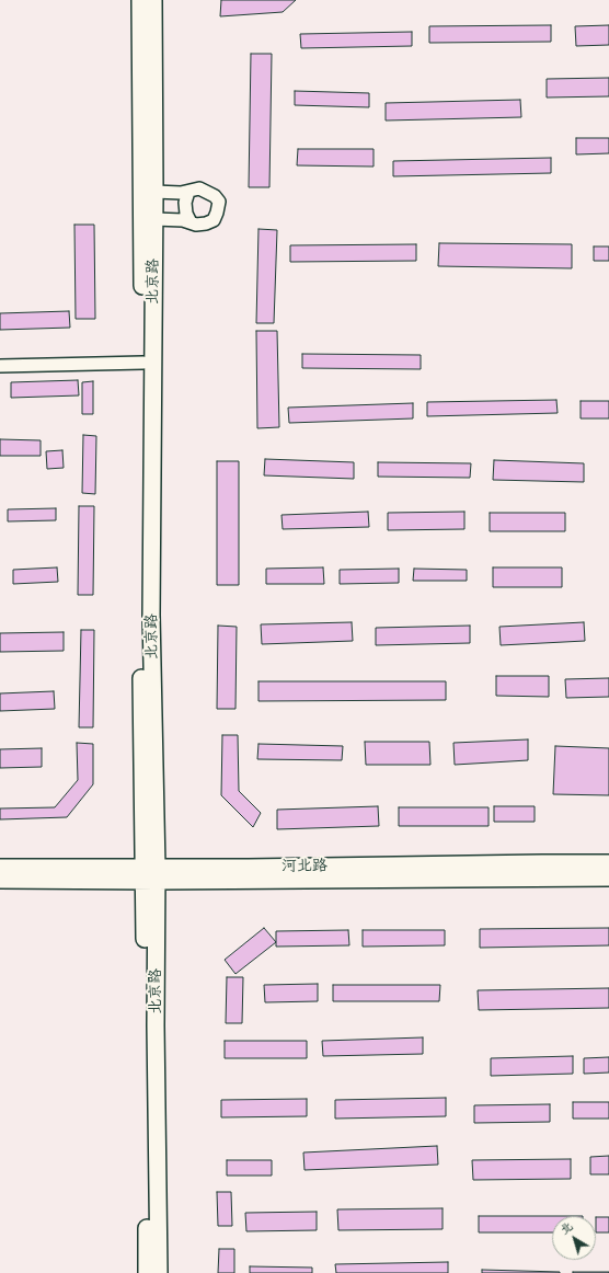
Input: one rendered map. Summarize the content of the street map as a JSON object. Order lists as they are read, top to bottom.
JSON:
{
  "streets": {
    "street": ["北京路", "河北路"]
  },
  "crossings": [
    ["北京路", "河北路"]
  ],
  "north": "top left"
}
